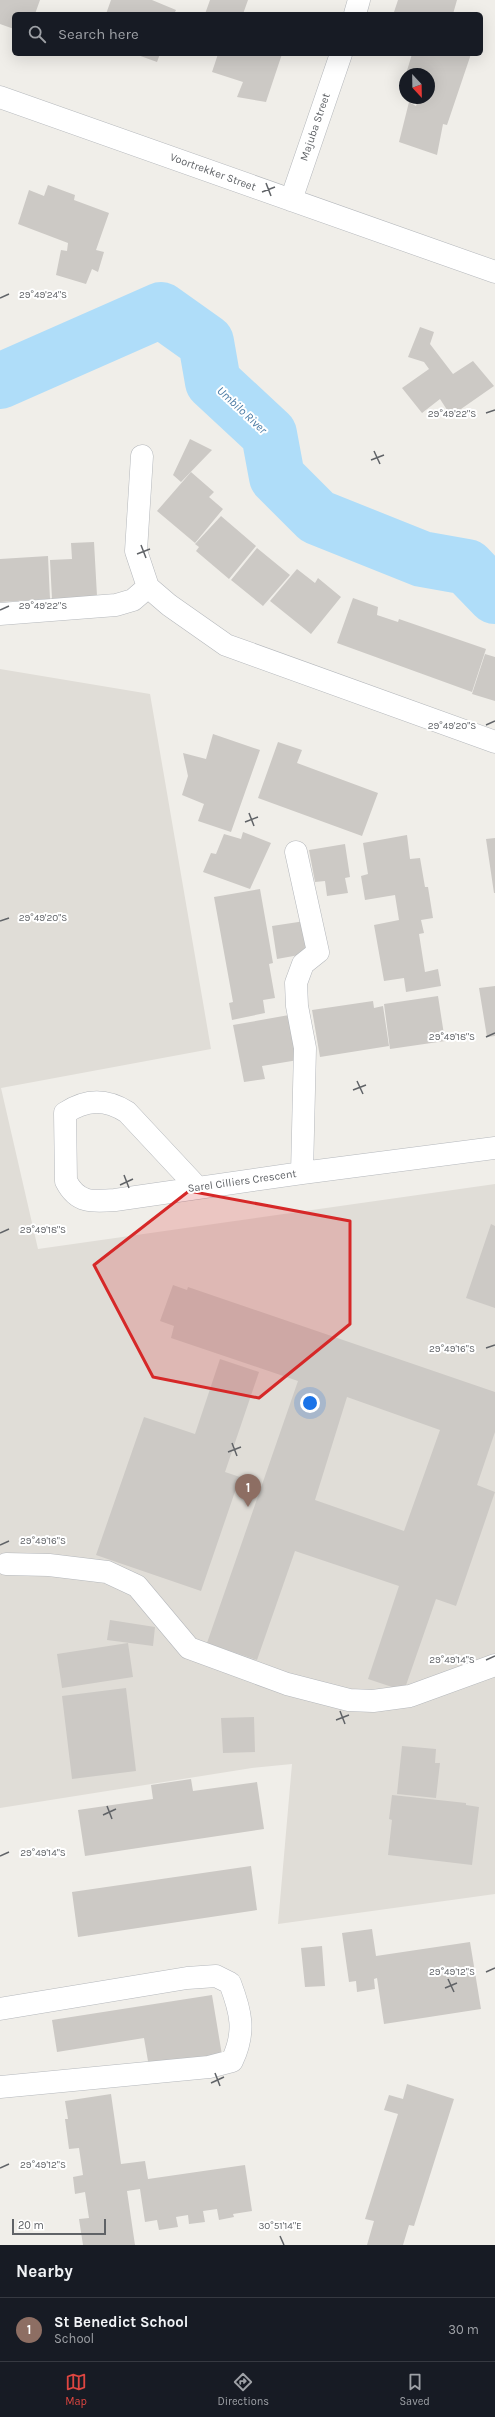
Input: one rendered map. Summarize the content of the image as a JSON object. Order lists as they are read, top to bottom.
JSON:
{
  "streets": {
    "street": ["Majuba Street", "Voortrekker Street", "Sarel Cilliers Crescent"]
  },
  "crossings": [
    ["Majuba Street", "Voortrekker Street"]
  ],
  "water": ["Umbilo River"],
  "scale_bar": "20 m",
  "north": "bottom",
  "page": {
    "search": "Search here",
    "pins": "1",
    "scale": "20 m",
    "heading": "Nearby",
    "list": [
      {
        "mark": "1",
        "name": "St Benedict School",
        "note": "School",
        "value": "30 m"
      }
    ],
    "nav": ["Map", "Directions", "Saved"]
  },
  "coordinates": [
    "29°49'24\"S",
    "29°49'22\"S",
    "29°49'20\"S",
    "29°49'18\"S",
    "29°49'16\"S",
    "29°49'14\"S",
    "29°49'12\"S",
    "30°51'14\"E"
  ]
}
